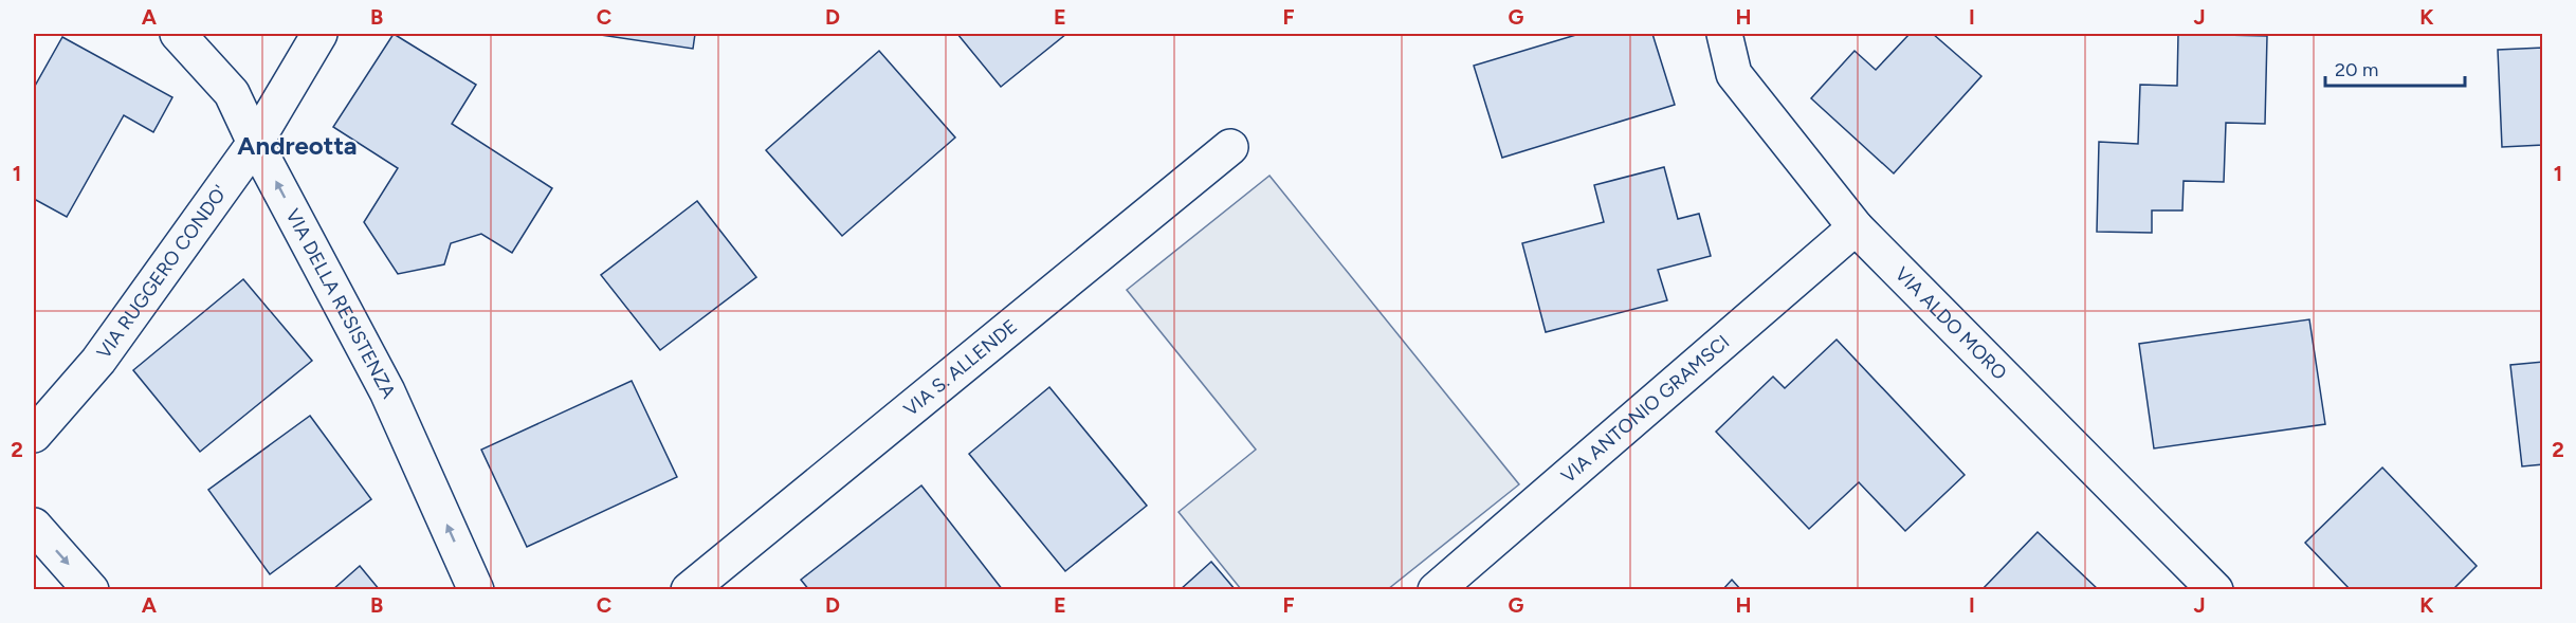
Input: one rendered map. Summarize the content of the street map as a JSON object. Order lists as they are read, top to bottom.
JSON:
{
  "streets": {
    "street": [
      "VIA RUGGERO CONDO'",
      "VIA DELLA RESISTENZA",
      "VIA ALDO MORO",
      "VIA S. ALLENDE",
      "VIA ANTONIO GRAMSCI"
    ]
  },
  "crossings": [
    ["VIA RUGGERO CONDO'", "VIA DELLA RESISTENZA"],
    ["VIA ALDO MORO", "VIA ANTONIO GRAMSCI"]
  ],
  "one_way": ["VIA DELLA RESISTENZA"],
  "districts": ["Andreotta"],
  "scale_bar": "20 m",
  "grid": {
    "columns": [
      "A",
      "B",
      "C",
      "D",
      "E",
      "F",
      "G",
      "H",
      "I",
      "J",
      "K"
    ],
    "rows": ["1", "2"]
  }
}
